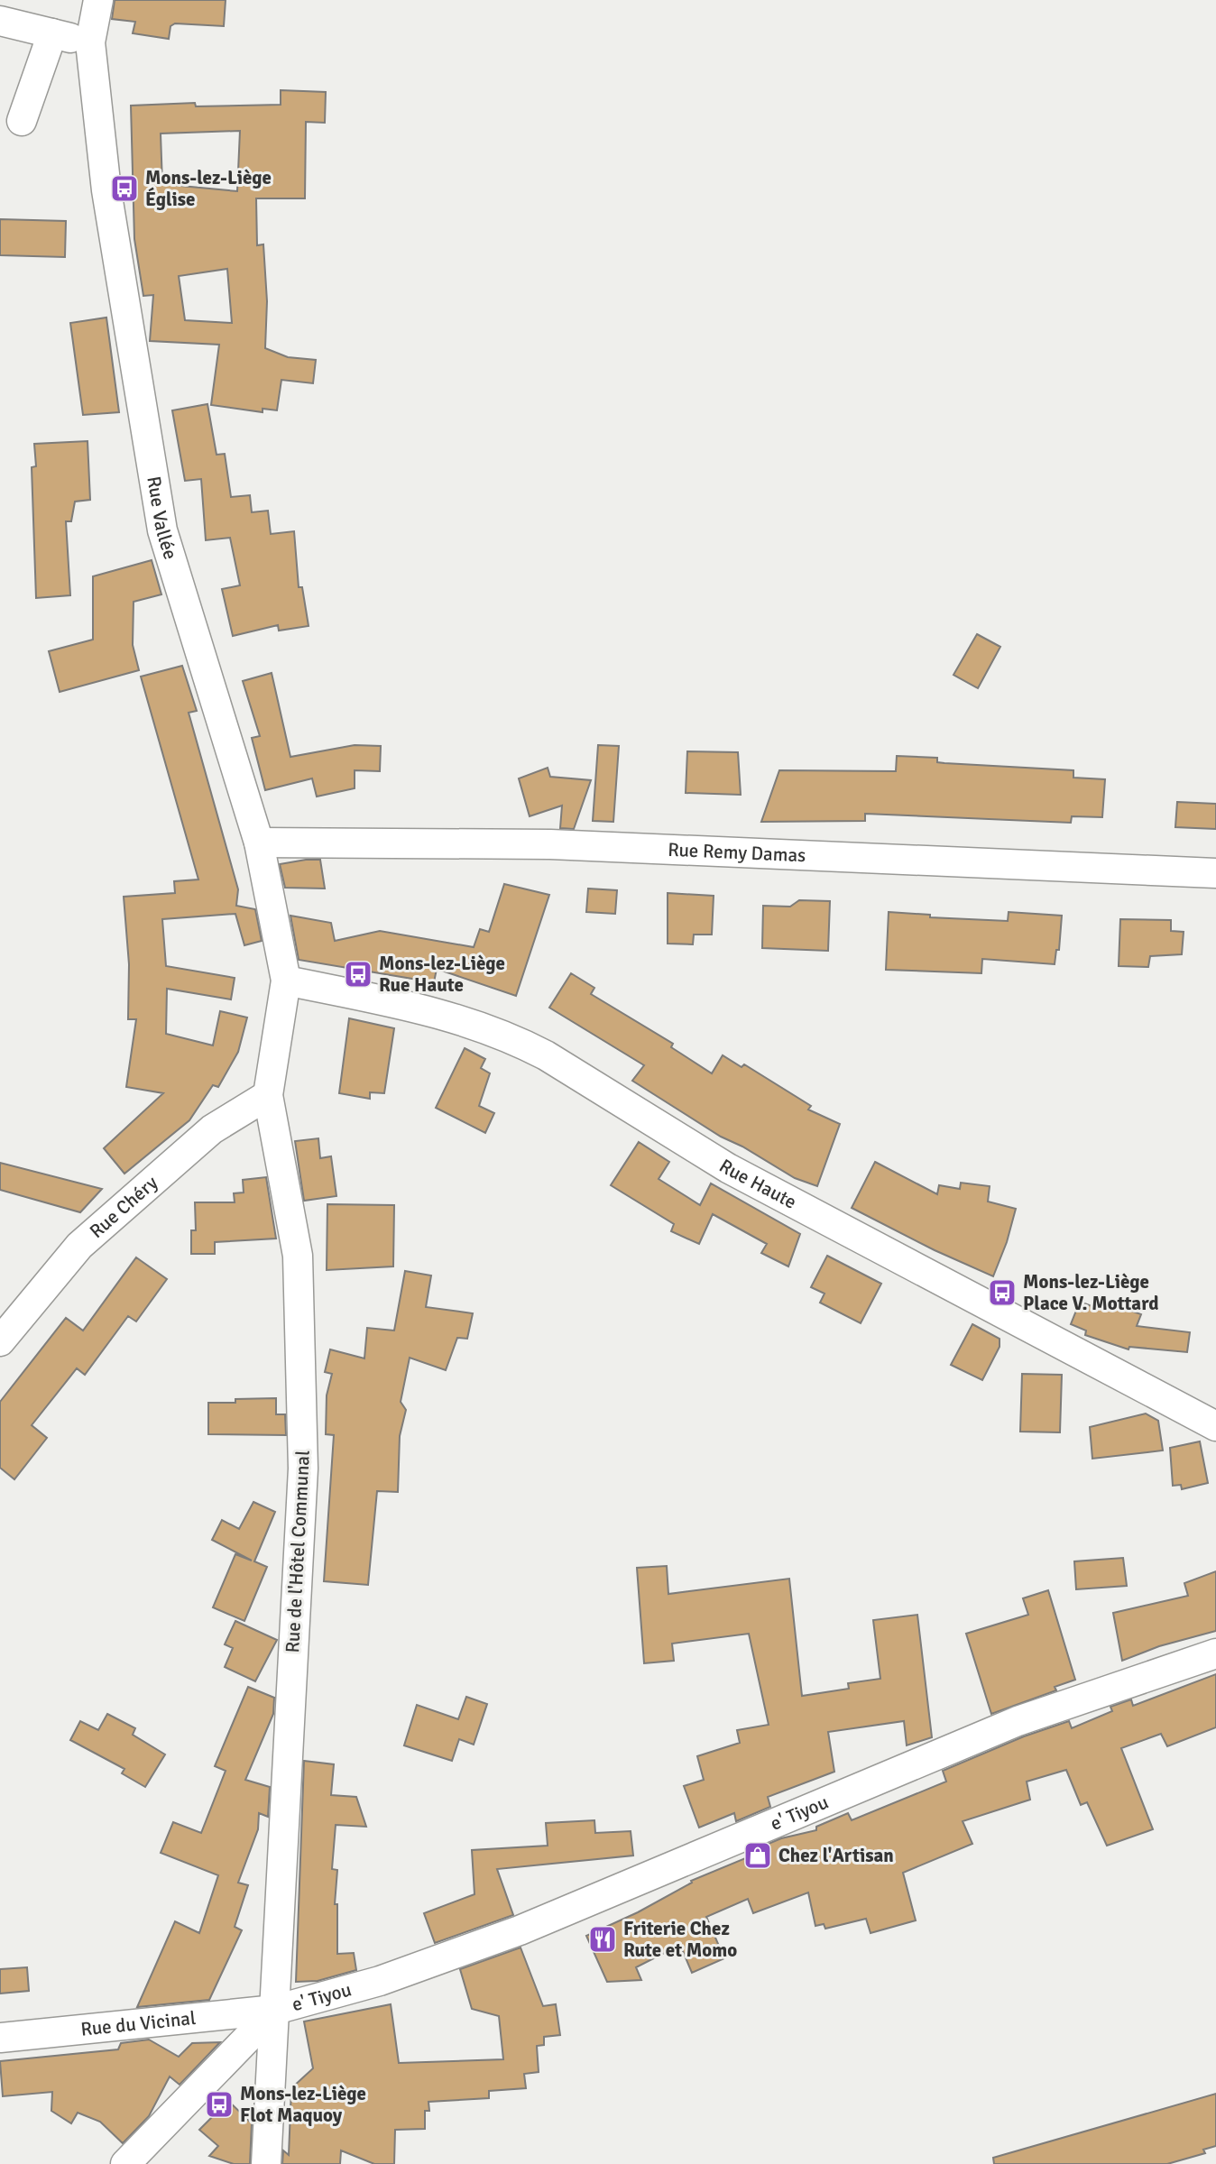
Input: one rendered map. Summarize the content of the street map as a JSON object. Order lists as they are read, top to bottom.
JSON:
{
  "streets": {
    "street": [
      "Rue Vallée",
      "Rue Remy Damas",
      "Rue Haute",
      "Rue Chéry",
      "Rue de l'Hôtel Communal",
      "e' Tiyou",
      "Rue du Vicinal"
    ]
  },
  "crossings": [
    ["Rue Vallée", "Rue Remy Damas"],
    ["Rue Vallée", "Rue Haute"],
    ["Rue Vallée", "Rue de l'Hôtel Communal"],
    ["Rue Haute", "Rue de l'Hôtel Communal"],
    ["Rue Chéry", "Rue de l'Hôtel Communal"],
    ["Rue de l'Hôtel Communal", "e' Tiyou"],
    ["Rue de l'Hôtel Communal", "Rue du Vicinal"],
    ["e' Tiyou", "Rue du Vicinal"]
  ],
  "places": {
    "bus stop": [
      "Mons-lez-Liège Église",
      "Mons-lez-Liège Rue Haute",
      "Mons-lez-Liège Place V. Mottard",
      "Mons-lez-Liège Flot Maquoy"
    ],
    "shop": ["Chez l'Artisan"],
    "restaurant": ["Friterie Chez Rute et Momo"]
  }
}
